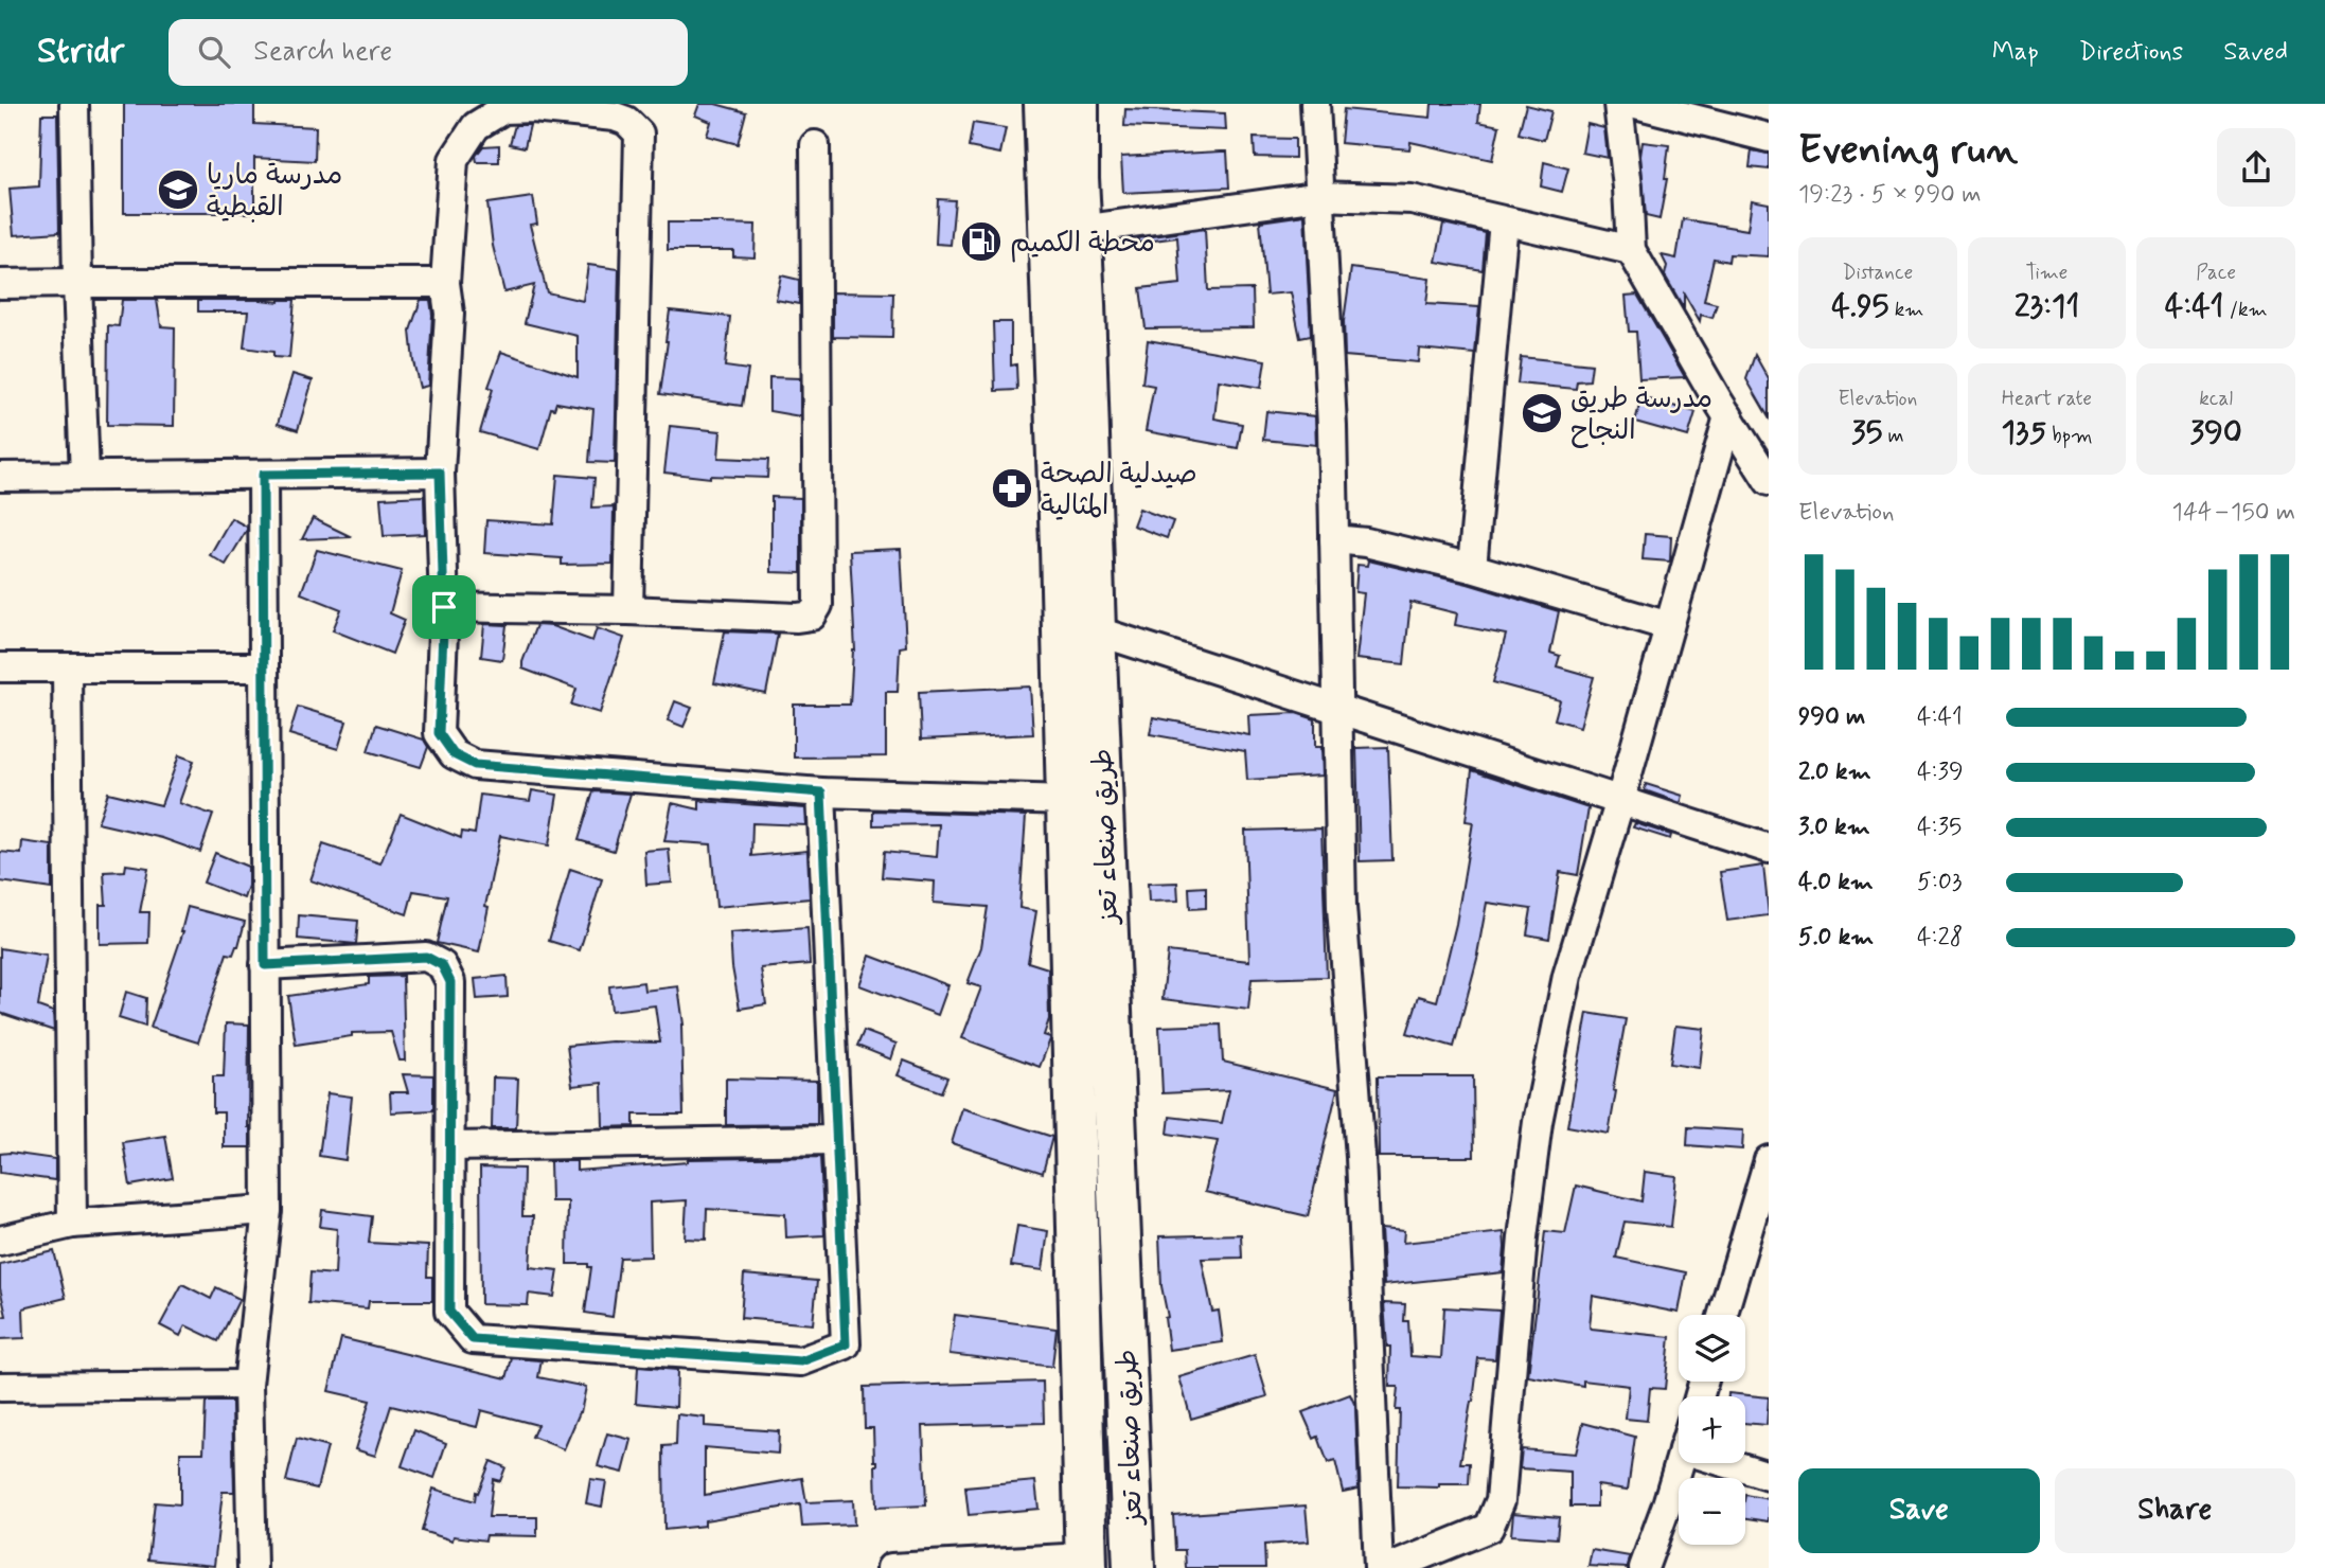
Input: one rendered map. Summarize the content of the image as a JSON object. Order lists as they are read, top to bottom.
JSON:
{
  "streets": {
    "highway": ["طريق صنعاء تعز"]
  },
  "places": {
    "school or university": ["مدرسة ماريا القبطية", "مدرسة طريق النجاح"],
    "fuel station": ["محطة الكميم"],
    "pharmacy": ["صيدلية الصحة المثالية"]
  },
  "page": {
    "header": "Stridr",
    "search": "Search here",
    "nav": ["Map", "Directions", "Saved"],
    "heading": ["Evening run", "19:23 · 5 × 990 m"],
    "stats": [
      ["Distance", "4.95 km"],
      ["Time", "23:11"],
      ["Pace", "4:41 /km"],
      ["Elevation", "35 m"],
      ["Heart rate", "135 bpm"],
      ["kcal", "390"]
    ],
    "chart": ["Elevation", "144–150 m"],
    "list": [
      {
        "name": "990 m",
        "note": "4:41"
      },
      {
        "name": "2.0 km",
        "note": "4:39"
      },
      {
        "name": "3.0 km",
        "note": "4:35"
      },
      {
        "name": "4.0 km",
        "note": "5:03"
      },
      {
        "name": "5.0 km",
        "note": "4:28"
      }
    ],
    "map_buttons": ["+", "−"],
    "buttons": ["Save", "Share"]
  }
}
